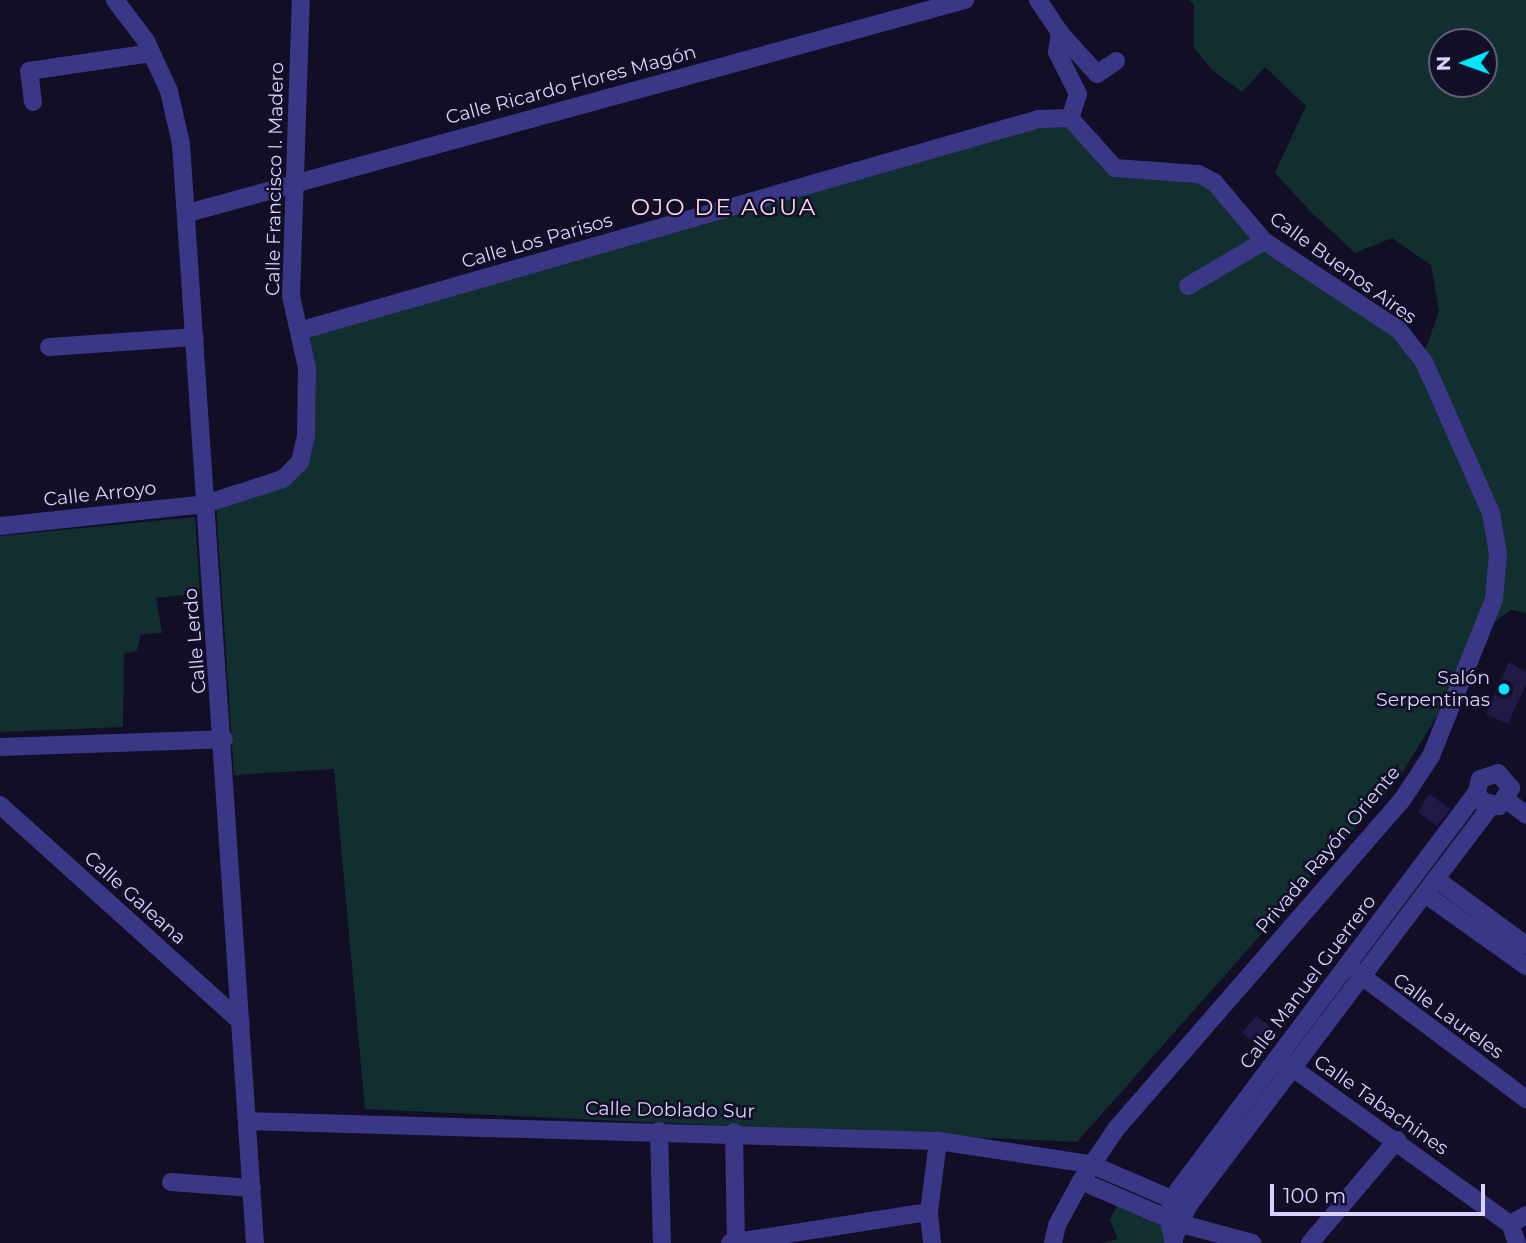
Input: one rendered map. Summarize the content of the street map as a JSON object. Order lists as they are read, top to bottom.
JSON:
{
  "streets": {
    "street": [
      "Calle Ricardo Flores Magón",
      "Calle Francisco I. Madero",
      "Calle Los Parisos",
      "Calle Buenos Aires",
      "Calle Arroyo",
      "Calle Lerdo",
      "Privada Rayón Oriente",
      "Calle Galeana",
      "Calle Manuel Guerrero",
      "Calle Laureles",
      "Calle Tabachines",
      "Calle Doblado Sur"
    ]
  },
  "crossings": [
    ["Calle Ricardo Flores Magón", "Calle Francisco I. Madero"],
    ["Calle Ricardo Flores Magón", "Calle Lerdo"],
    ["Calle Francisco I. Madero", "Calle Los Parisos"],
    ["Calle Francisco I. Madero", "Calle Arroyo"],
    ["Calle Francisco I. Madero", "Calle Lerdo"],
    ["Calle Los Parisos", "Calle Buenos Aires"],
    ["Calle Buenos Aires", "Privada Rayón Oriente"],
    ["Calle Arroyo", "Calle Lerdo"],
    ["Calle Lerdo", "Calle Galeana"],
    ["Calle Lerdo", "Calle Doblado Sur"],
    ["Privada Rayón Oriente", "Calle Doblado Sur"],
    ["Calle Manuel Guerrero", "Calle Laureles"],
    ["Calle Manuel Guerrero", "Calle Tabachines"]
  ],
  "districts": ["OJO DE AGUA"],
  "places": ["Salón Serpentinas"],
  "scale_bar": "100 m",
  "north": "left"
}
